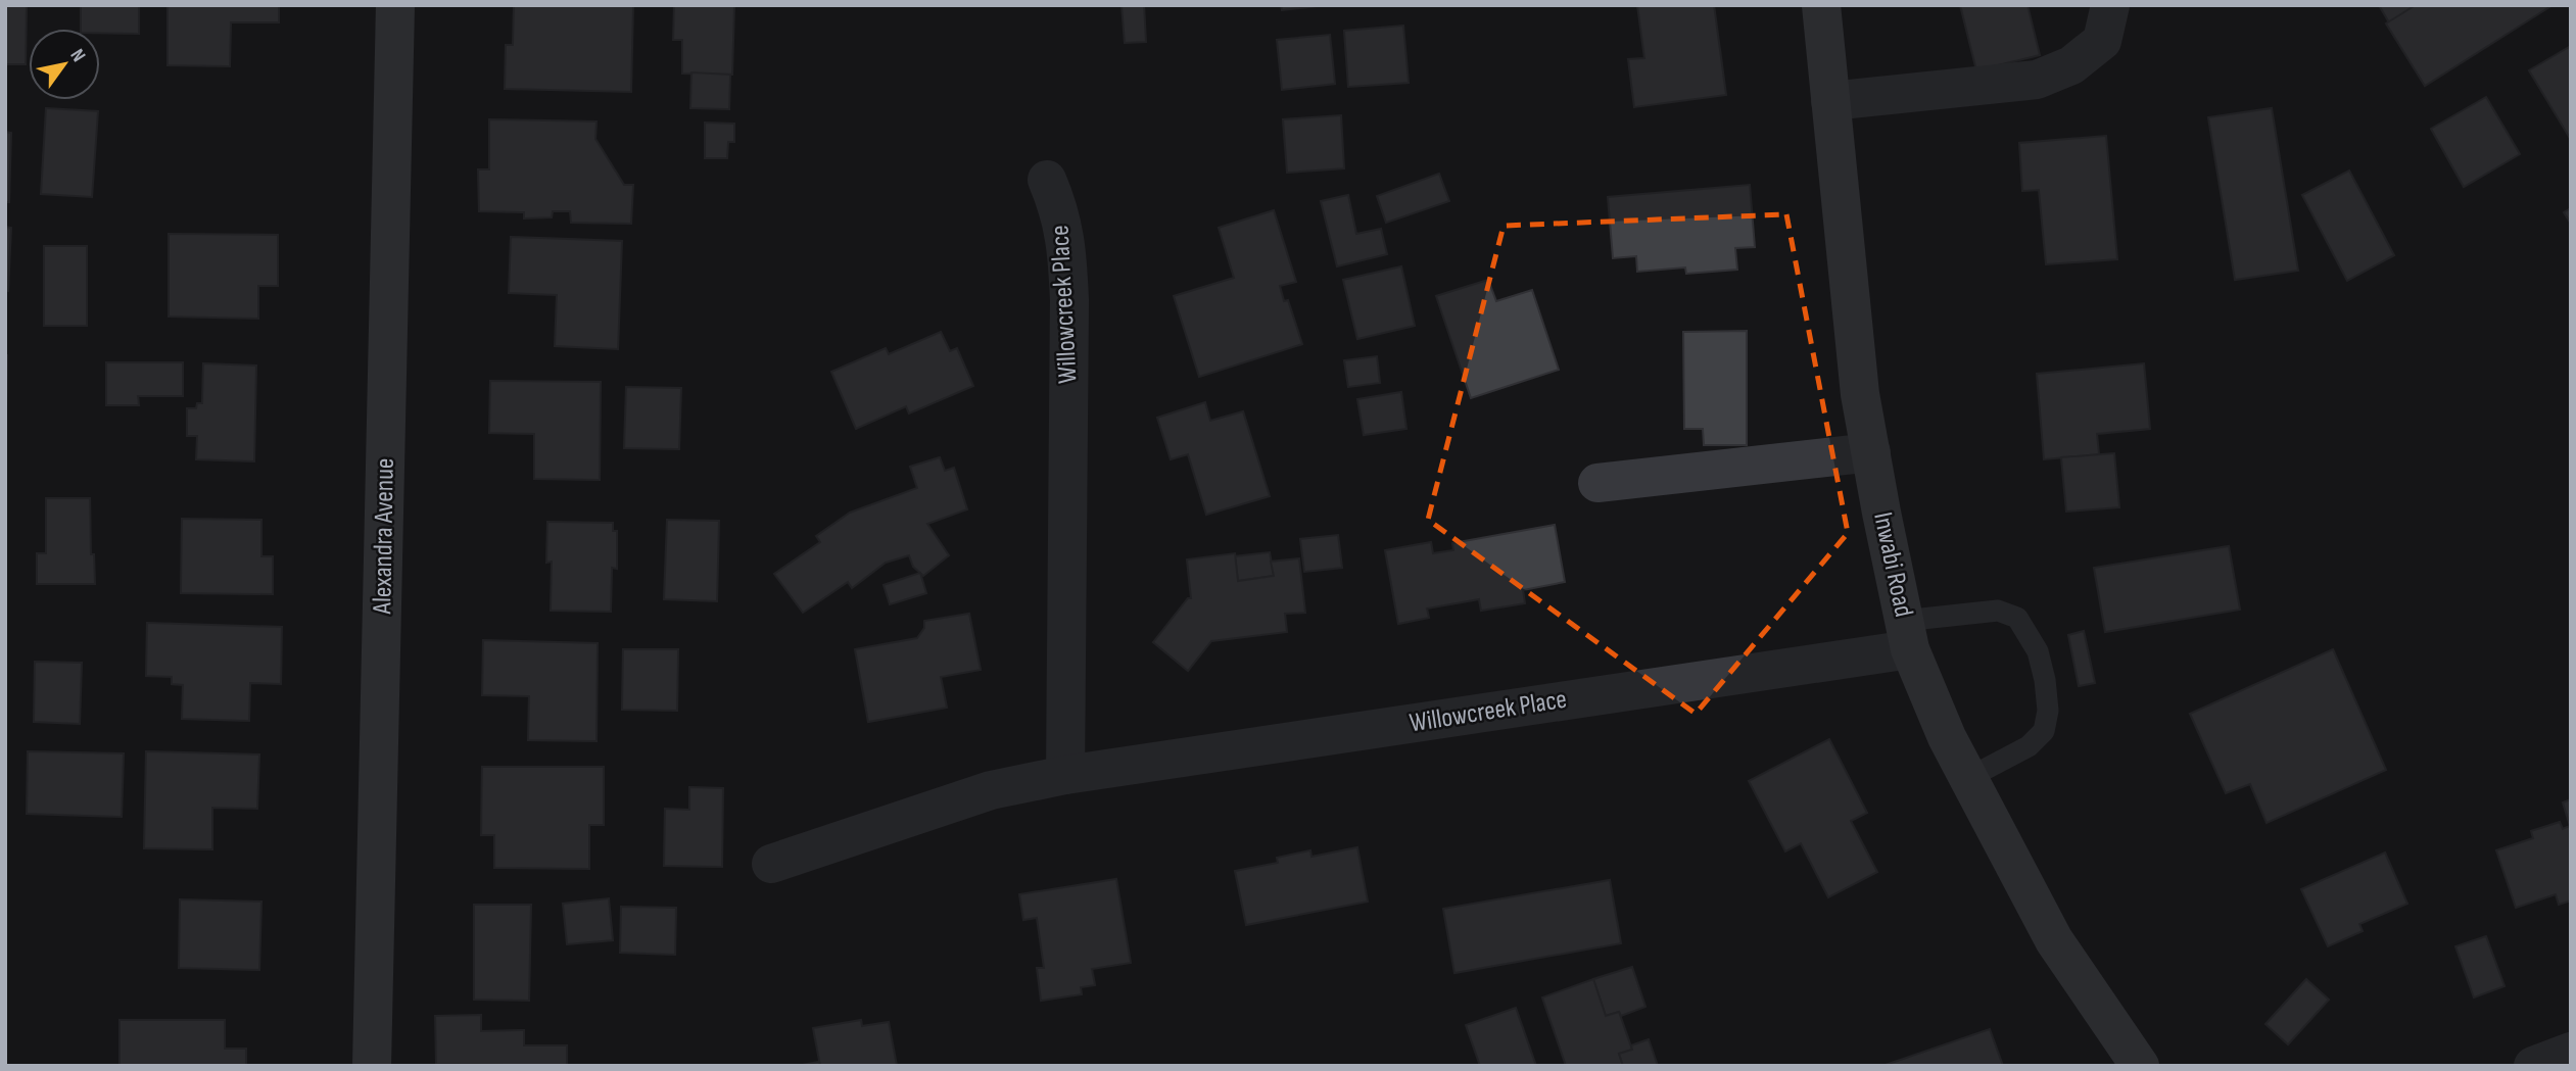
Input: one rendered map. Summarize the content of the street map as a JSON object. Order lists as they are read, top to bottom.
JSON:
{
  "streets": {
    "street": ["Willowcreek Place", "Alexandra Avenue", "Inwabi Road"]
  },
  "crossings": [
    ["Willowcreek Place", "Inwabi Road"]
  ],
  "north": "top right"
}
